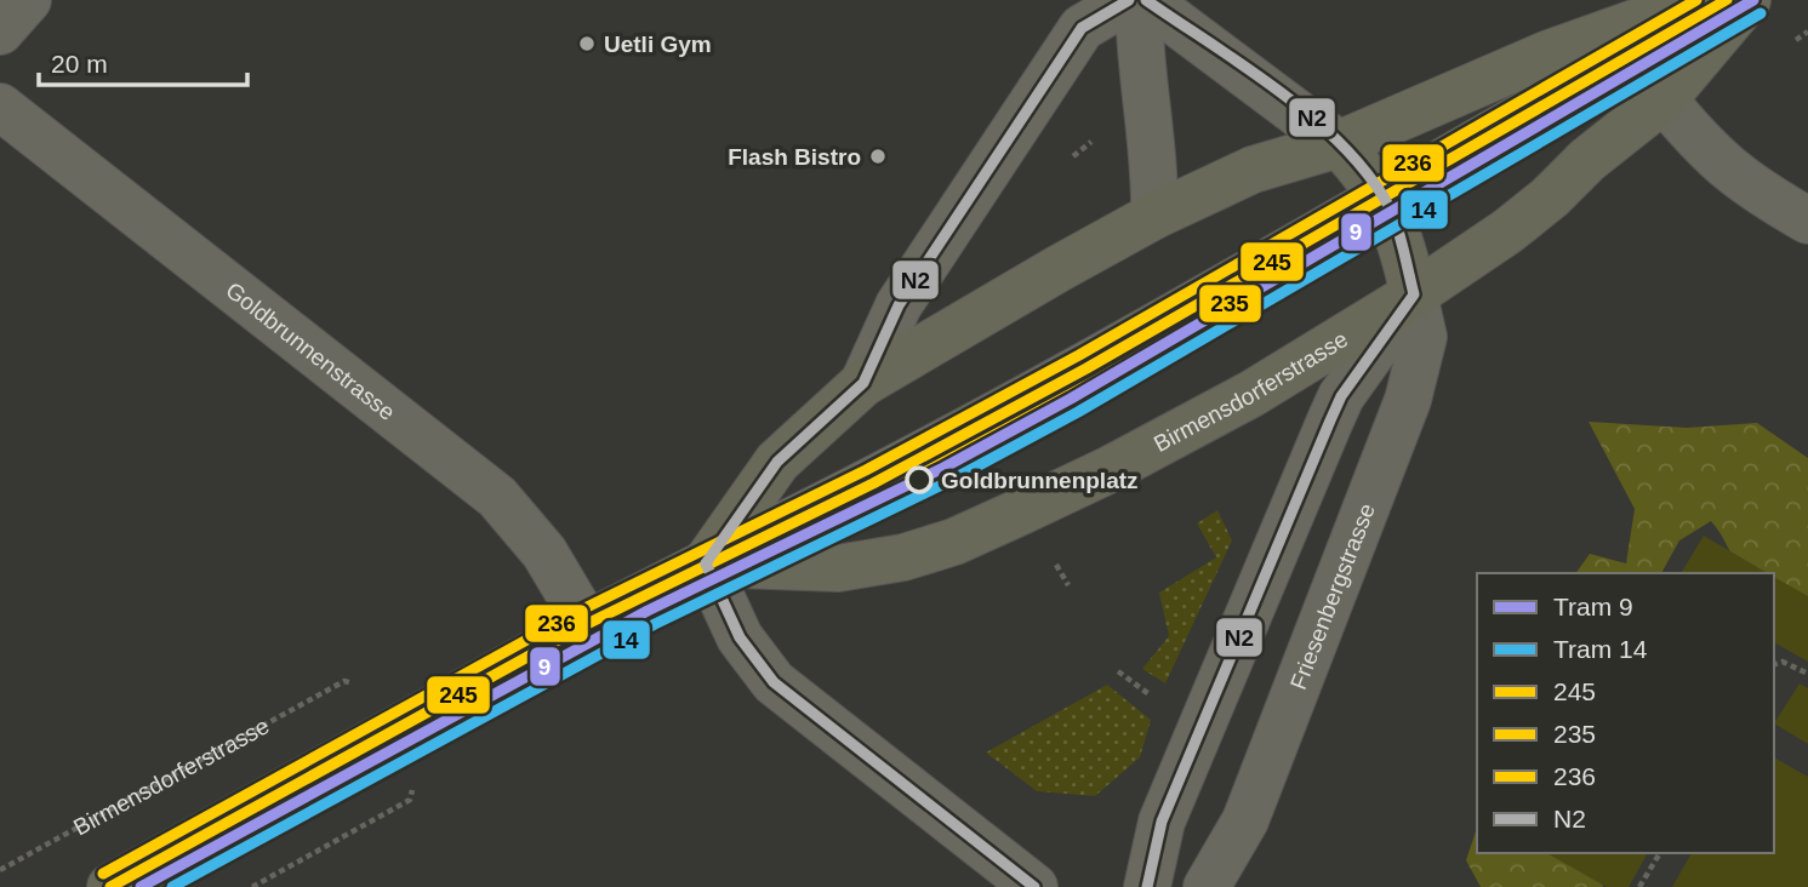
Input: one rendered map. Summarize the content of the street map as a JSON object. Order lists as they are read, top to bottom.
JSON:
{
  "streets": {
    "main road": ["Birmensdorferstrasse"],
    "street": ["Goldbrunnenstrasse", "Friesenbergstrasse"]
  },
  "crossings": [
    ["Goldbrunnenstrasse", "Birmensdorferstrasse"],
    ["Birmensdorferstrasse", "Friesenbergstrasse"]
  ],
  "places": ["Uetli Gym", "Flash Bistro", "Goldbrunnenplatz"],
  "lines": [
    "tram line 9",
    "transit line 245",
    "transit line 236",
    "transit line N2",
    "tram line 14",
    "transit line 235"
  ],
  "legend": [
    "Tram 9",
    "Tram 14",
    "245",
    "235",
    "236",
    "N2"
  ],
  "scale_bar": "20 m"
}
